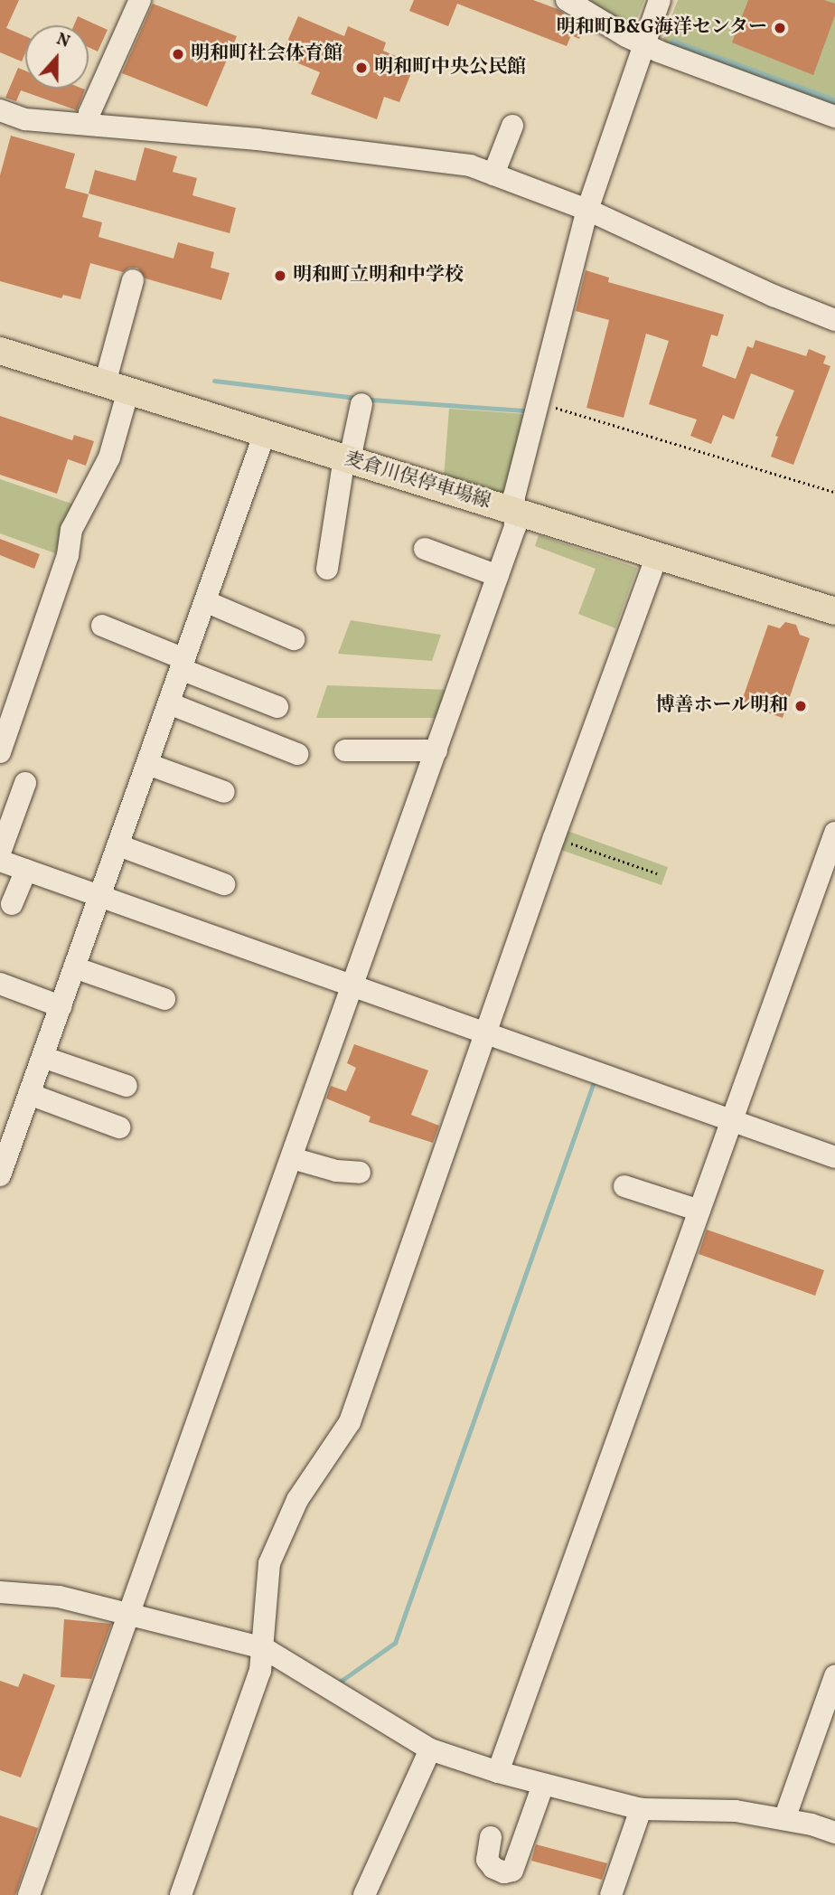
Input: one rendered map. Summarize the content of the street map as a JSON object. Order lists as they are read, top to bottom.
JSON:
{
  "streets": {
    "main road": ["麦倉川俣停車場線"]
  },
  "places": [
    "明和町B&G海洋センター",
    "明和町社会体育館",
    "明和町中央公民館",
    "明和町立明和中学校",
    "博善ホール明和"
  ],
  "north": "top"
}
